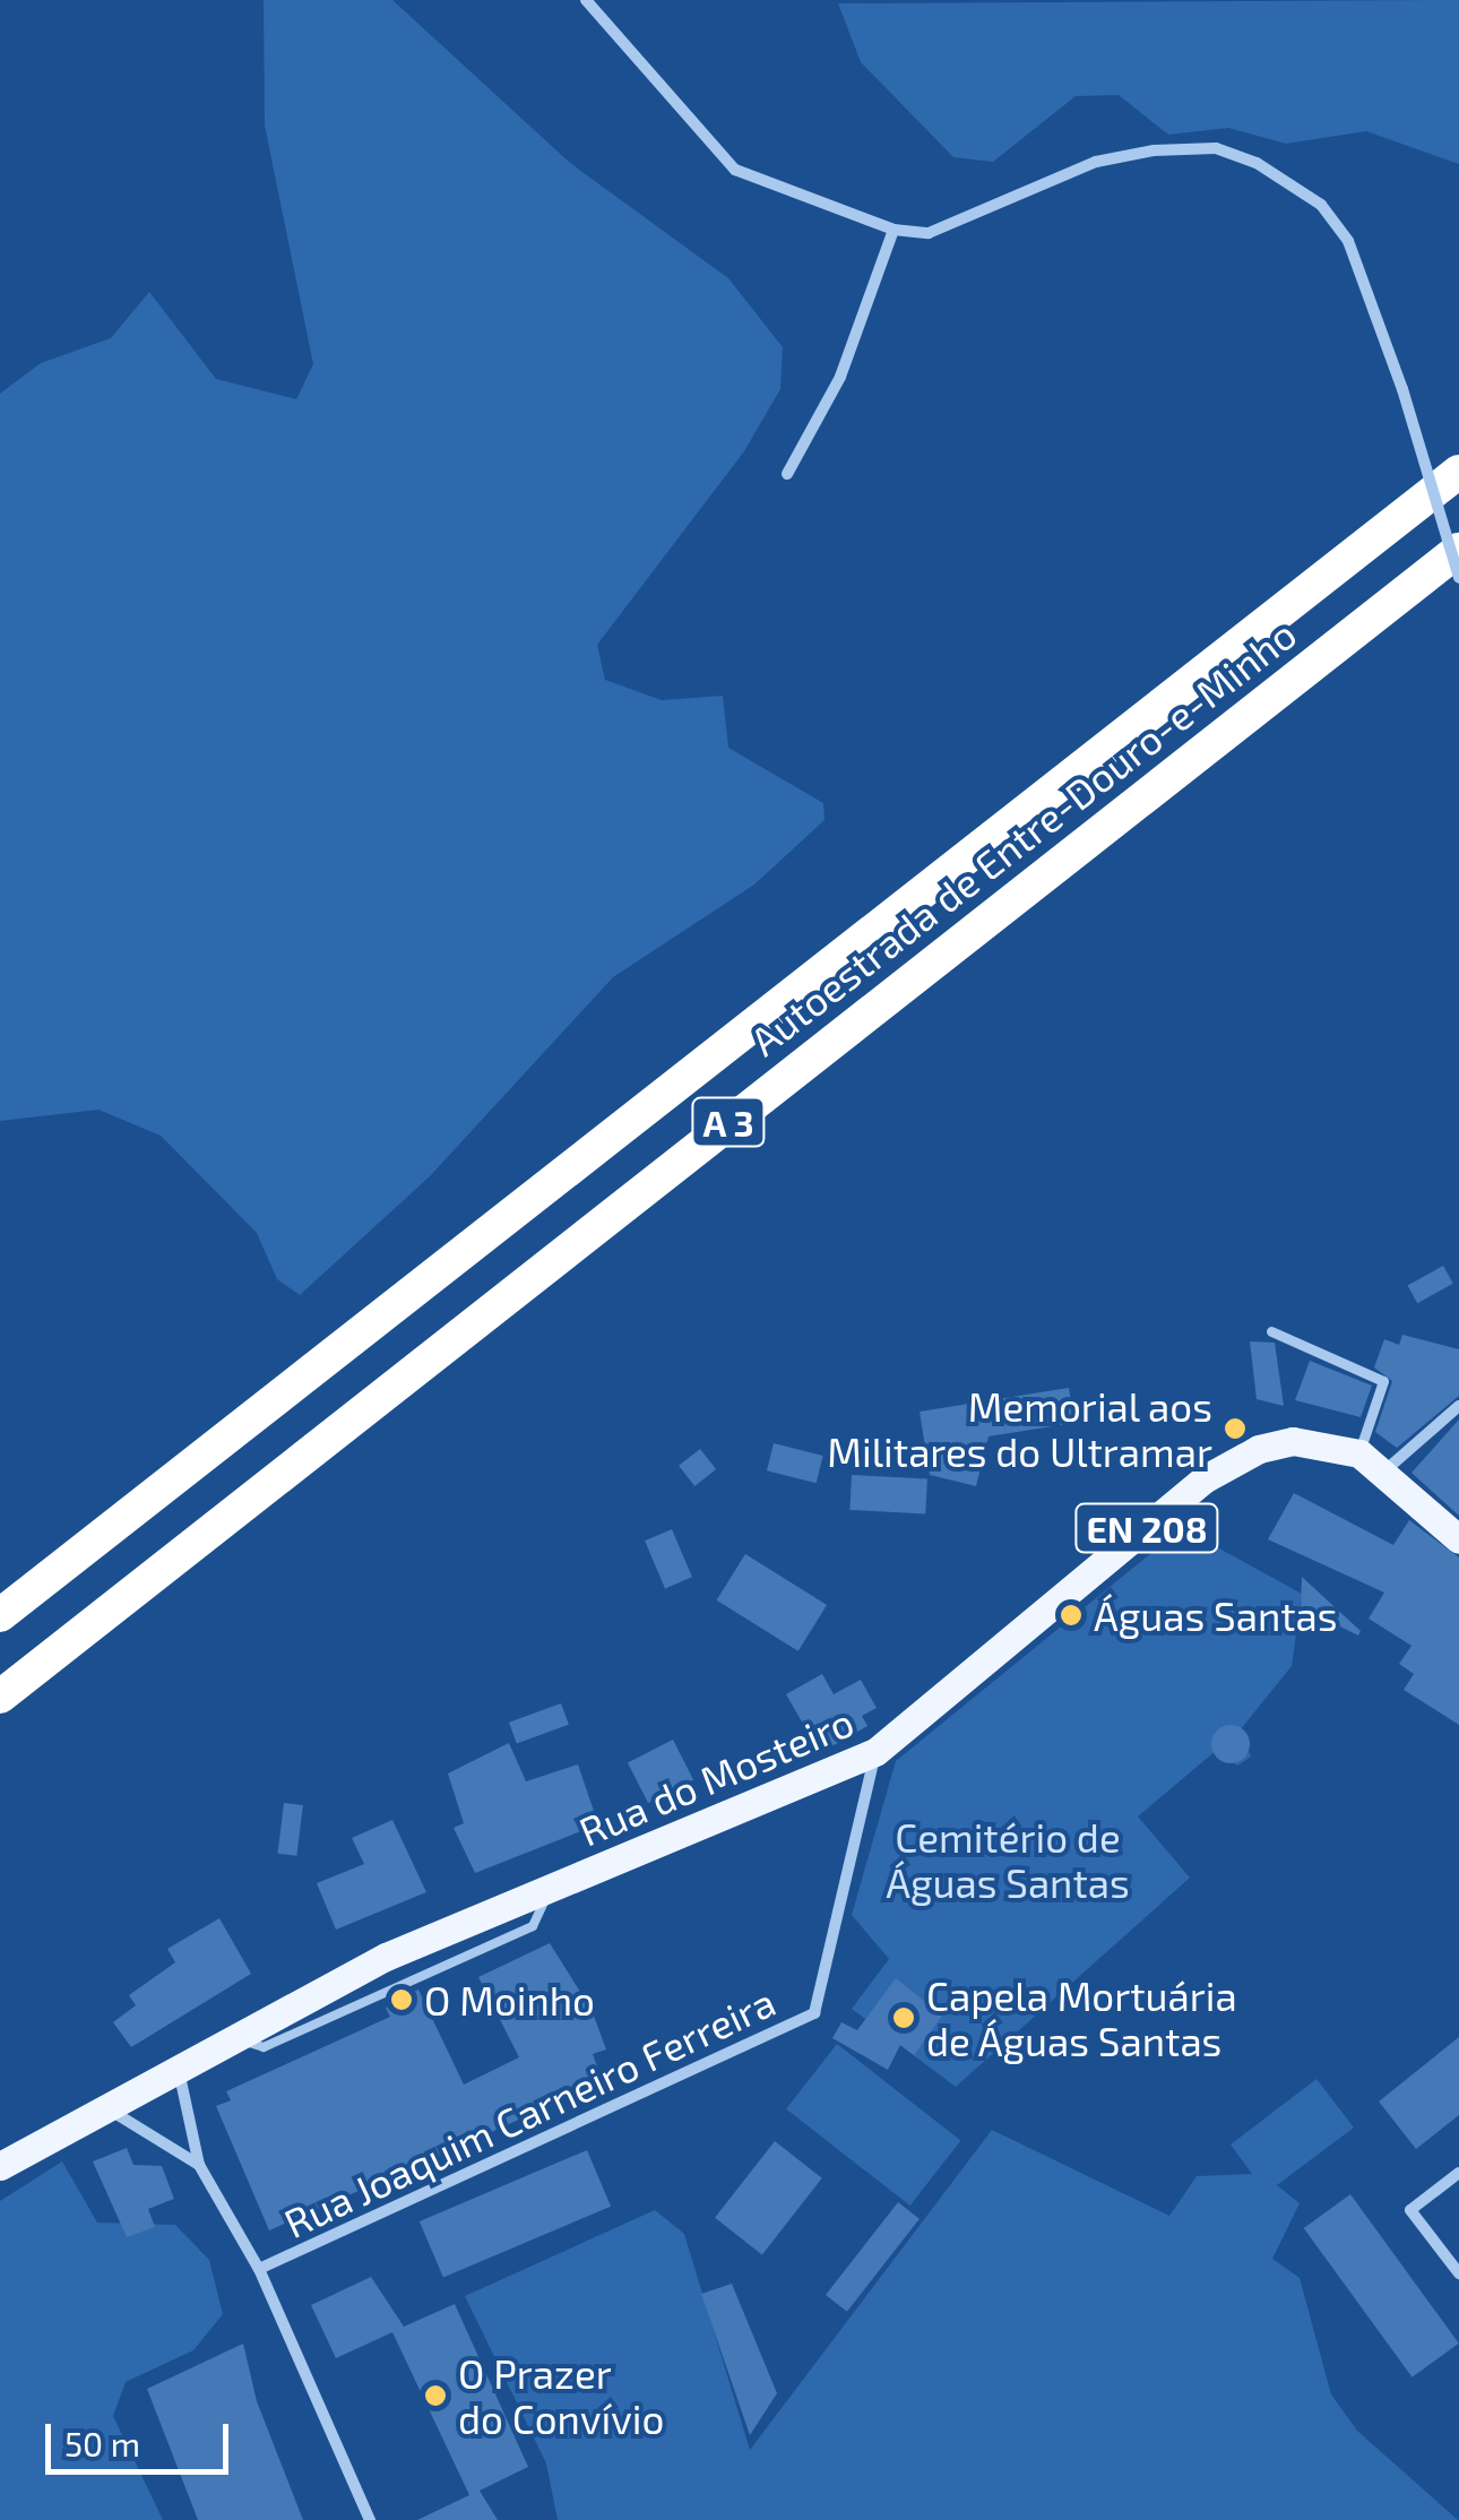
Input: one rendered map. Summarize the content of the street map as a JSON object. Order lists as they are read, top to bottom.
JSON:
{
  "streets": {
    "highway": ["Autoestrada de Entre-Douro-e-Minho", "A 3"],
    "main road": ["EN 208", "Rua do Mosteiro"],
    "street": ["Rua Joaquim Carneiro Ferreira"]
  },
  "crossings": [
    ["Rua do Mosteiro", "Rua Joaquim Carneiro Ferreira"]
  ],
  "parks": ["Cemitério de Águas Santas"],
  "places": [
    "Memorial aos Militares do Ultramar",
    "Águas Santas",
    "O Moinho",
    "Capela Mortuária de Águas Santas",
    "O Prazer do Convívio"
  ],
  "scale_bar": "50 m"
}
